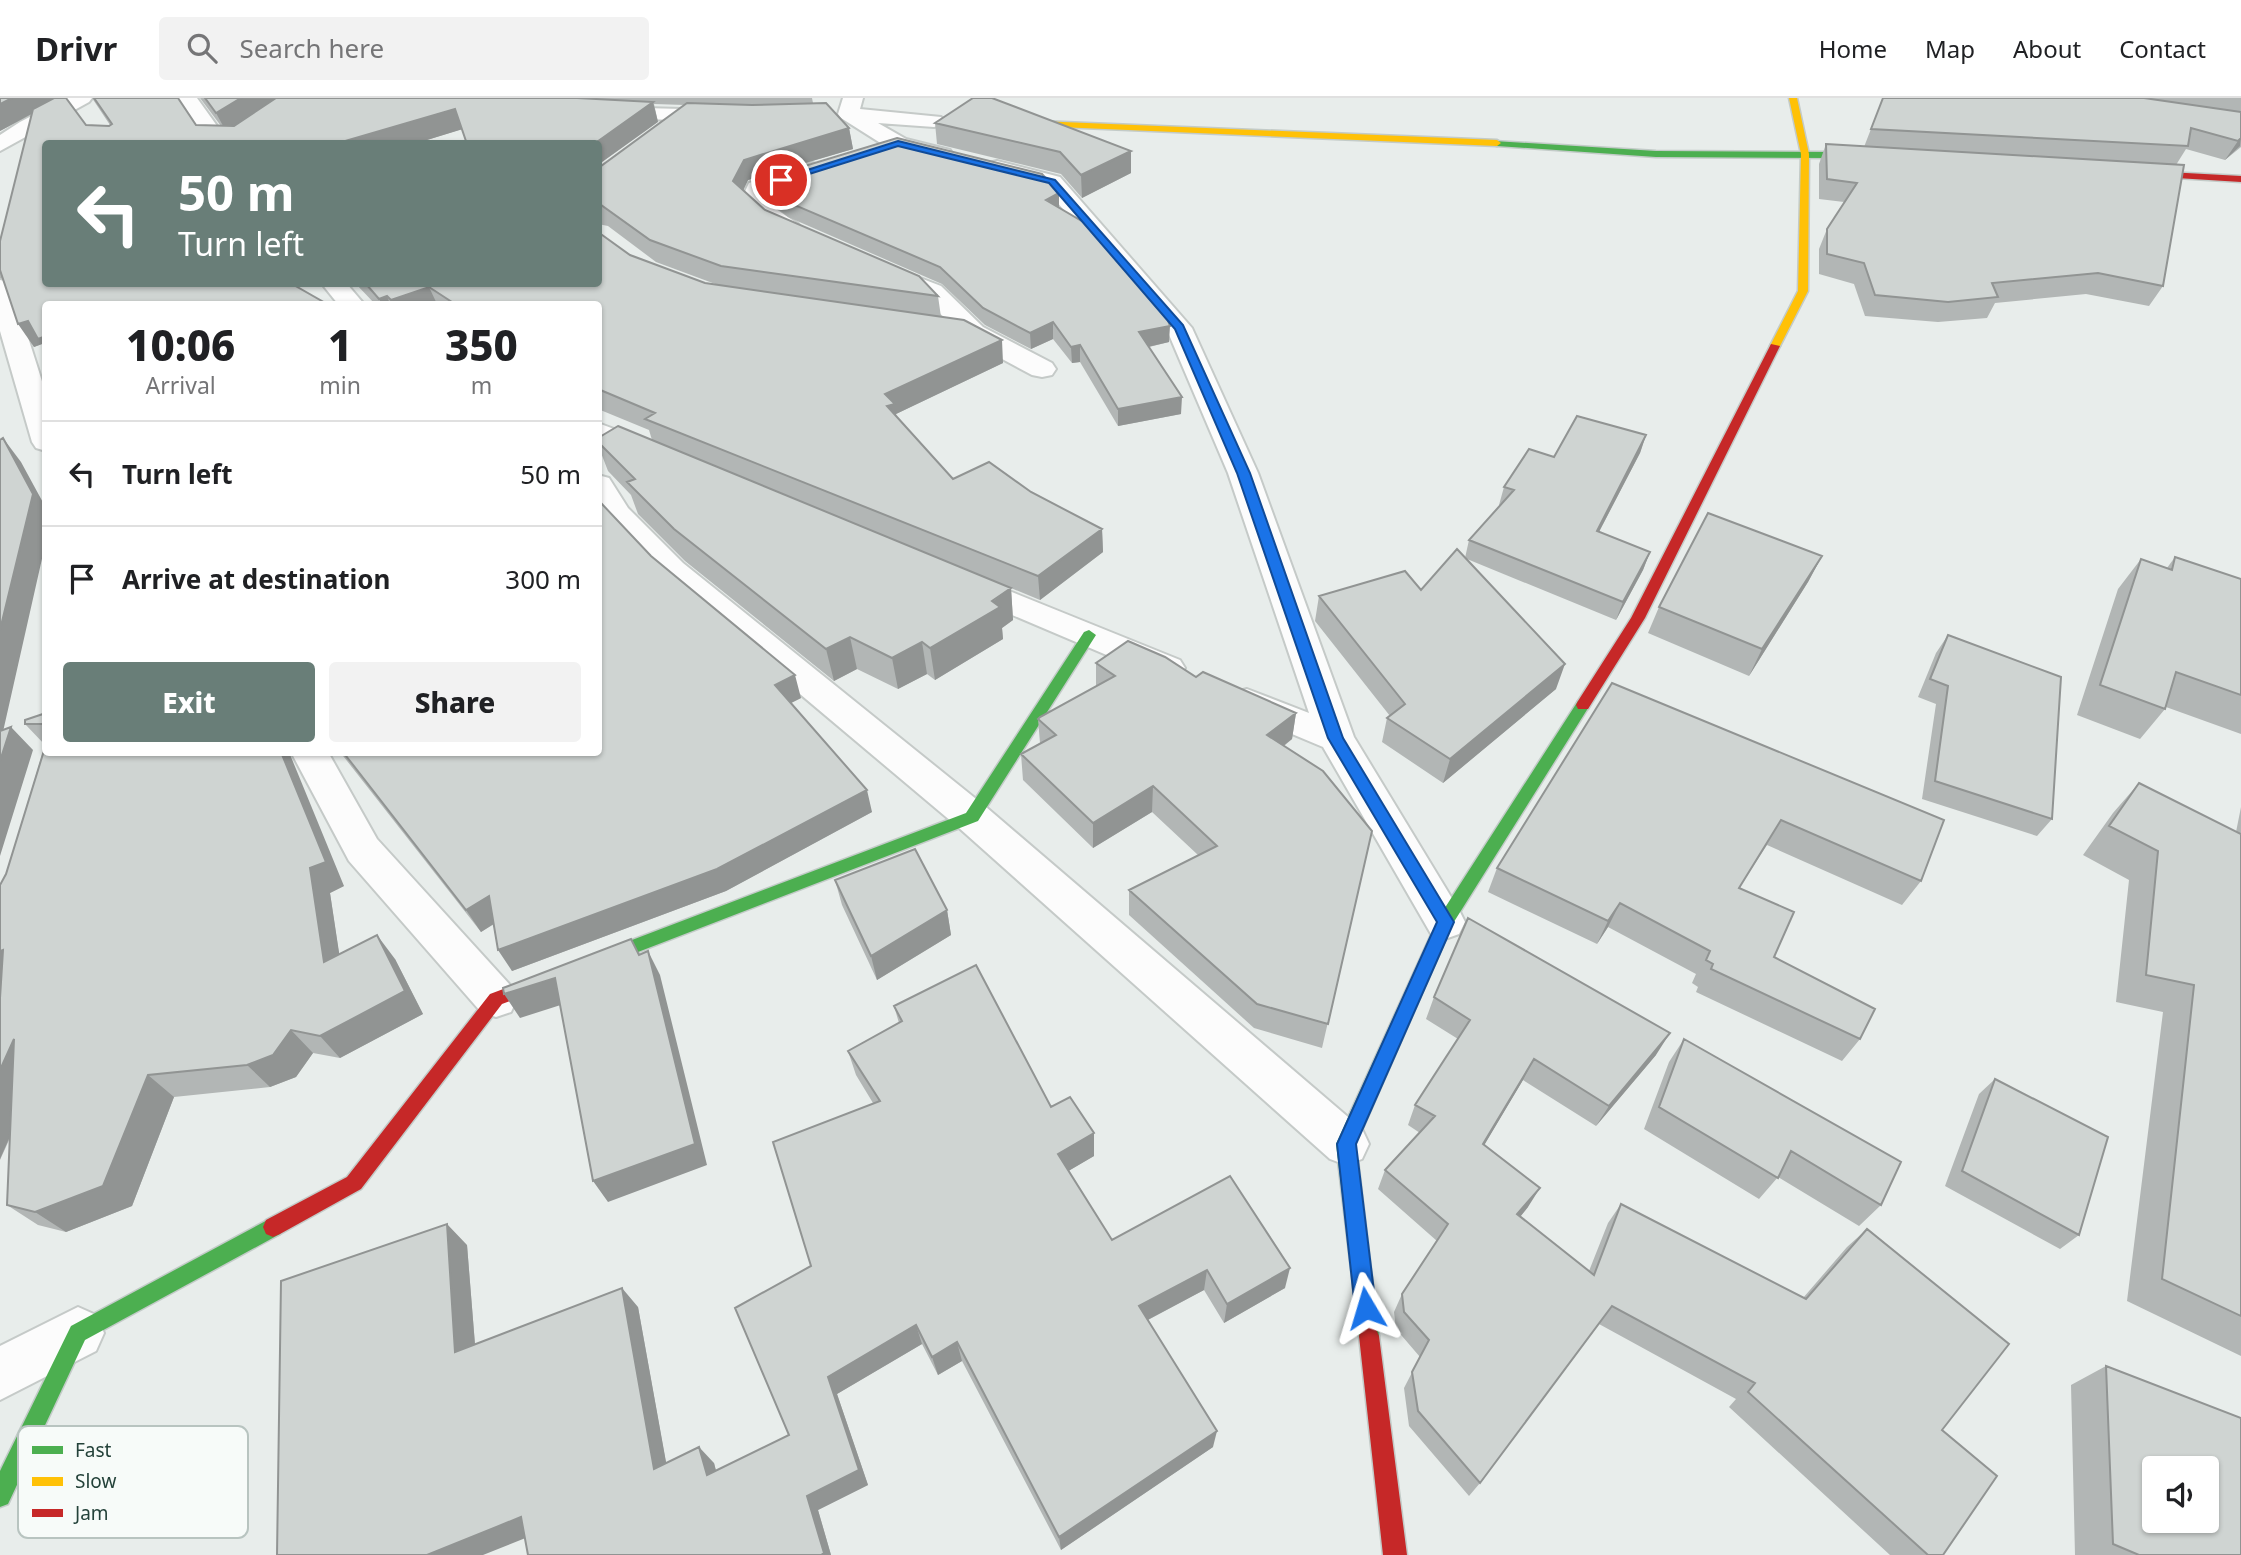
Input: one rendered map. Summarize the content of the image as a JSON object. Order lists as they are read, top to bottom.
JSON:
{
  "legend": ["Fast", "Slow", "Jam"],
  "page": {
    "header": "Drivr",
    "search": "Search here",
    "nav": [
      "Home",
      "Map",
      "About",
      "Contact"
    ],
    "turn": ["50 m", "Turn left"],
    "eta": [
      "10:06",
      "Arrival",
      "1",
      "min",
      "350",
      "m"
    ],
    "list": [
      {
        "name": "Turn left",
        "value": "50 m"
      },
      {
        "name": "Arrive at destination",
        "value": "300 m"
      }
    ],
    "buttons": ["Exit", "Share"]
  }
}
